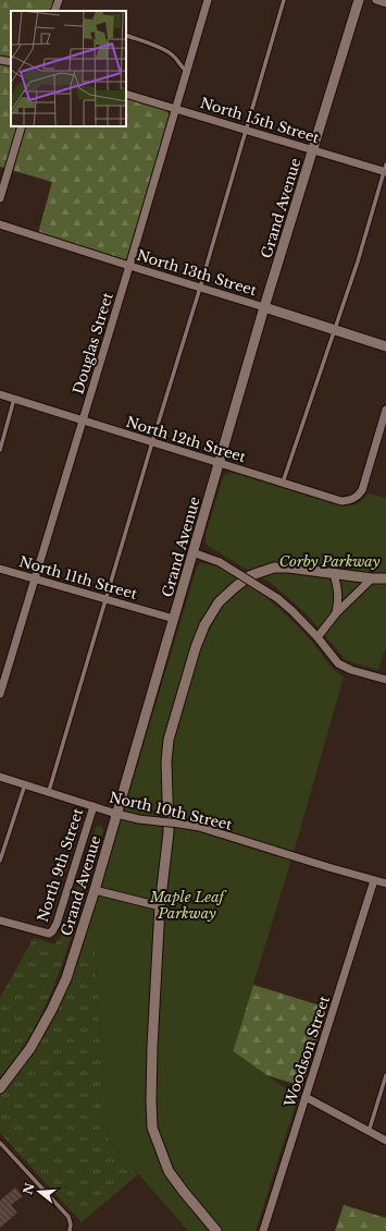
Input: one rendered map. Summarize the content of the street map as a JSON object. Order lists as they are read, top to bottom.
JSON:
{
  "streets": {
    "street": [
      "North 15th Street",
      "Grand Avenue",
      "North 13th Street",
      "Douglas Street",
      "North 12th Street",
      "North 11th Street",
      "North 10th Street",
      "North 9th Street",
      "Woodson Street"
    ]
  },
  "crossings": [
    ["North 15th Street", "Grand Avenue"],
    ["North 15th Street", "Douglas Street"],
    ["Grand Avenue", "North 13th Street"],
    ["Grand Avenue", "North 12th Street"],
    ["Grand Avenue", "North 11th Street"],
    ["Grand Avenue", "North 10th Street"],
    ["North 13th Street", "Douglas Street"],
    ["Douglas Street", "North 12th Street"],
    ["Douglas Street", "North 11th Street"],
    ["North 10th Street", "North 9th Street"],
    ["North 10th Street", "Woodson Street"]
  ],
  "parks": ["Corby Parkway", "Maple Leaf Parkway"],
  "north": "left"
}
